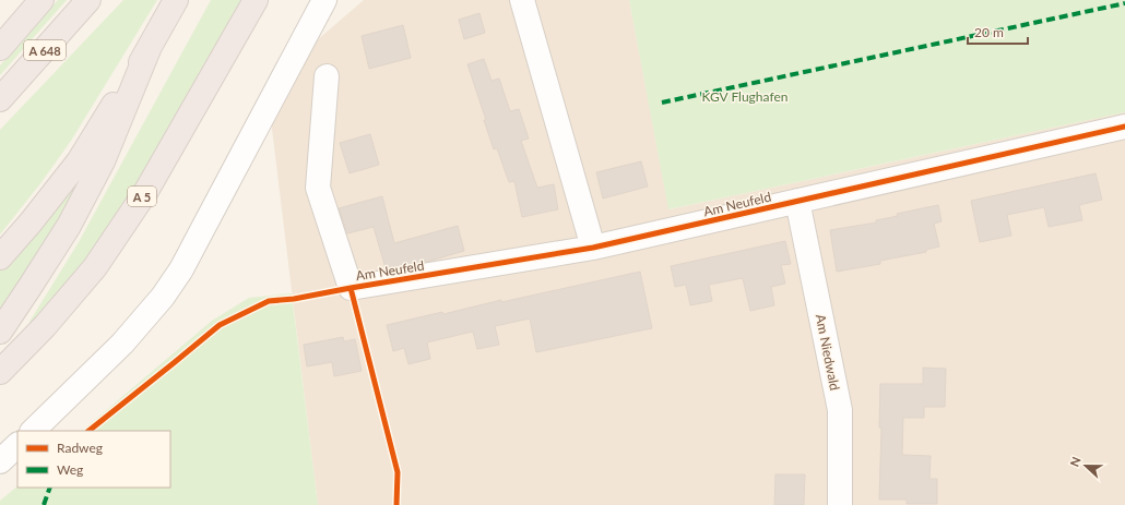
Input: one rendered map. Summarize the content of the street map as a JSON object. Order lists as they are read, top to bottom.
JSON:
{
  "streets": {
    "highway": ["A 648", "A 5"],
    "street": ["Am Neufeld", "Am Niedwald"]
  },
  "crossings": [
    ["Am Neufeld", "Am Niedwald"]
  ],
  "parks": ["KGV Flughafen"],
  "legend": ["Radweg", "Weg"],
  "scale_bar": "20 m",
  "north": "left"
}
